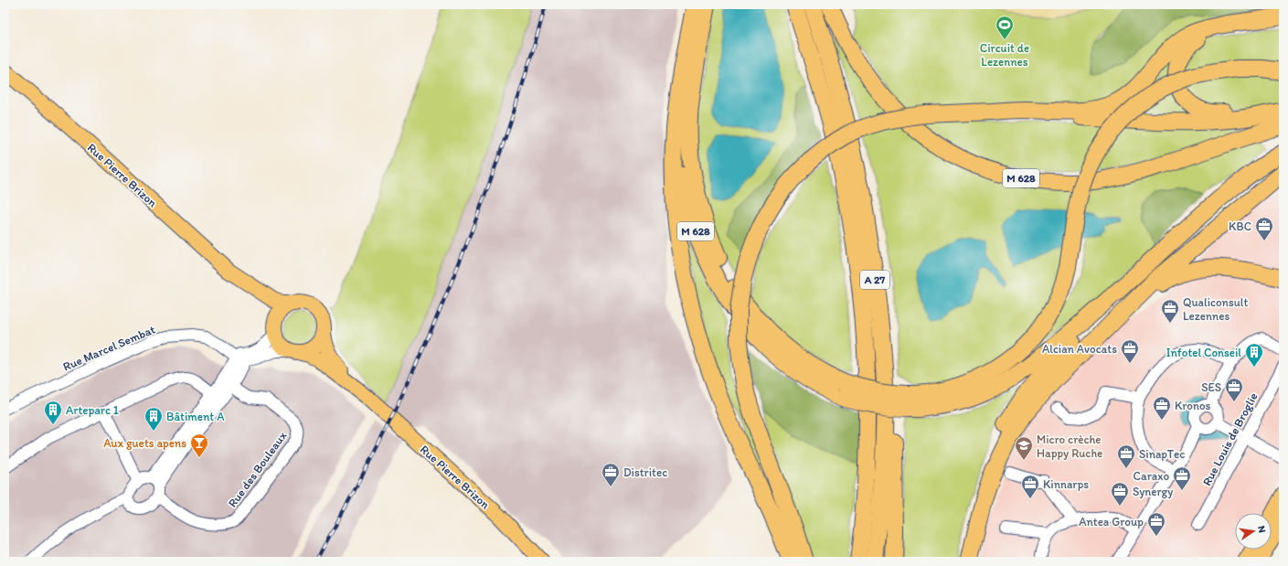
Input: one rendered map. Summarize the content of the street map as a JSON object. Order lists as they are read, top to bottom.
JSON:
{
  "streets": {
    "highway": ["M 628", "A 27"],
    "main road": ["Rue Pierre Brizon"],
    "street": ["Rue Marcel Sembat", "Rue Louis de Broglie", "Rue des Bouleaux"]
  },
  "places": {
    "sports": ["Circuit de Lezennes"],
    "office": [
      "KBC",
      "Qualiconsult Lezennes",
      "Alcian Avocats",
      "SES",
      "Kronos",
      "SinapTec",
      "Distritec",
      "Caraxo",
      "Kinnarps",
      "Synergy",
      "Antea Group"
    ],
    "building": ["Infotel Conseil", "Arteparc 1", "Bâtiment A"],
    "bar": ["Aux guets apens"],
    "school or university": ["Micro crèche Happy Ruche"]
  },
  "north": "right"
}
